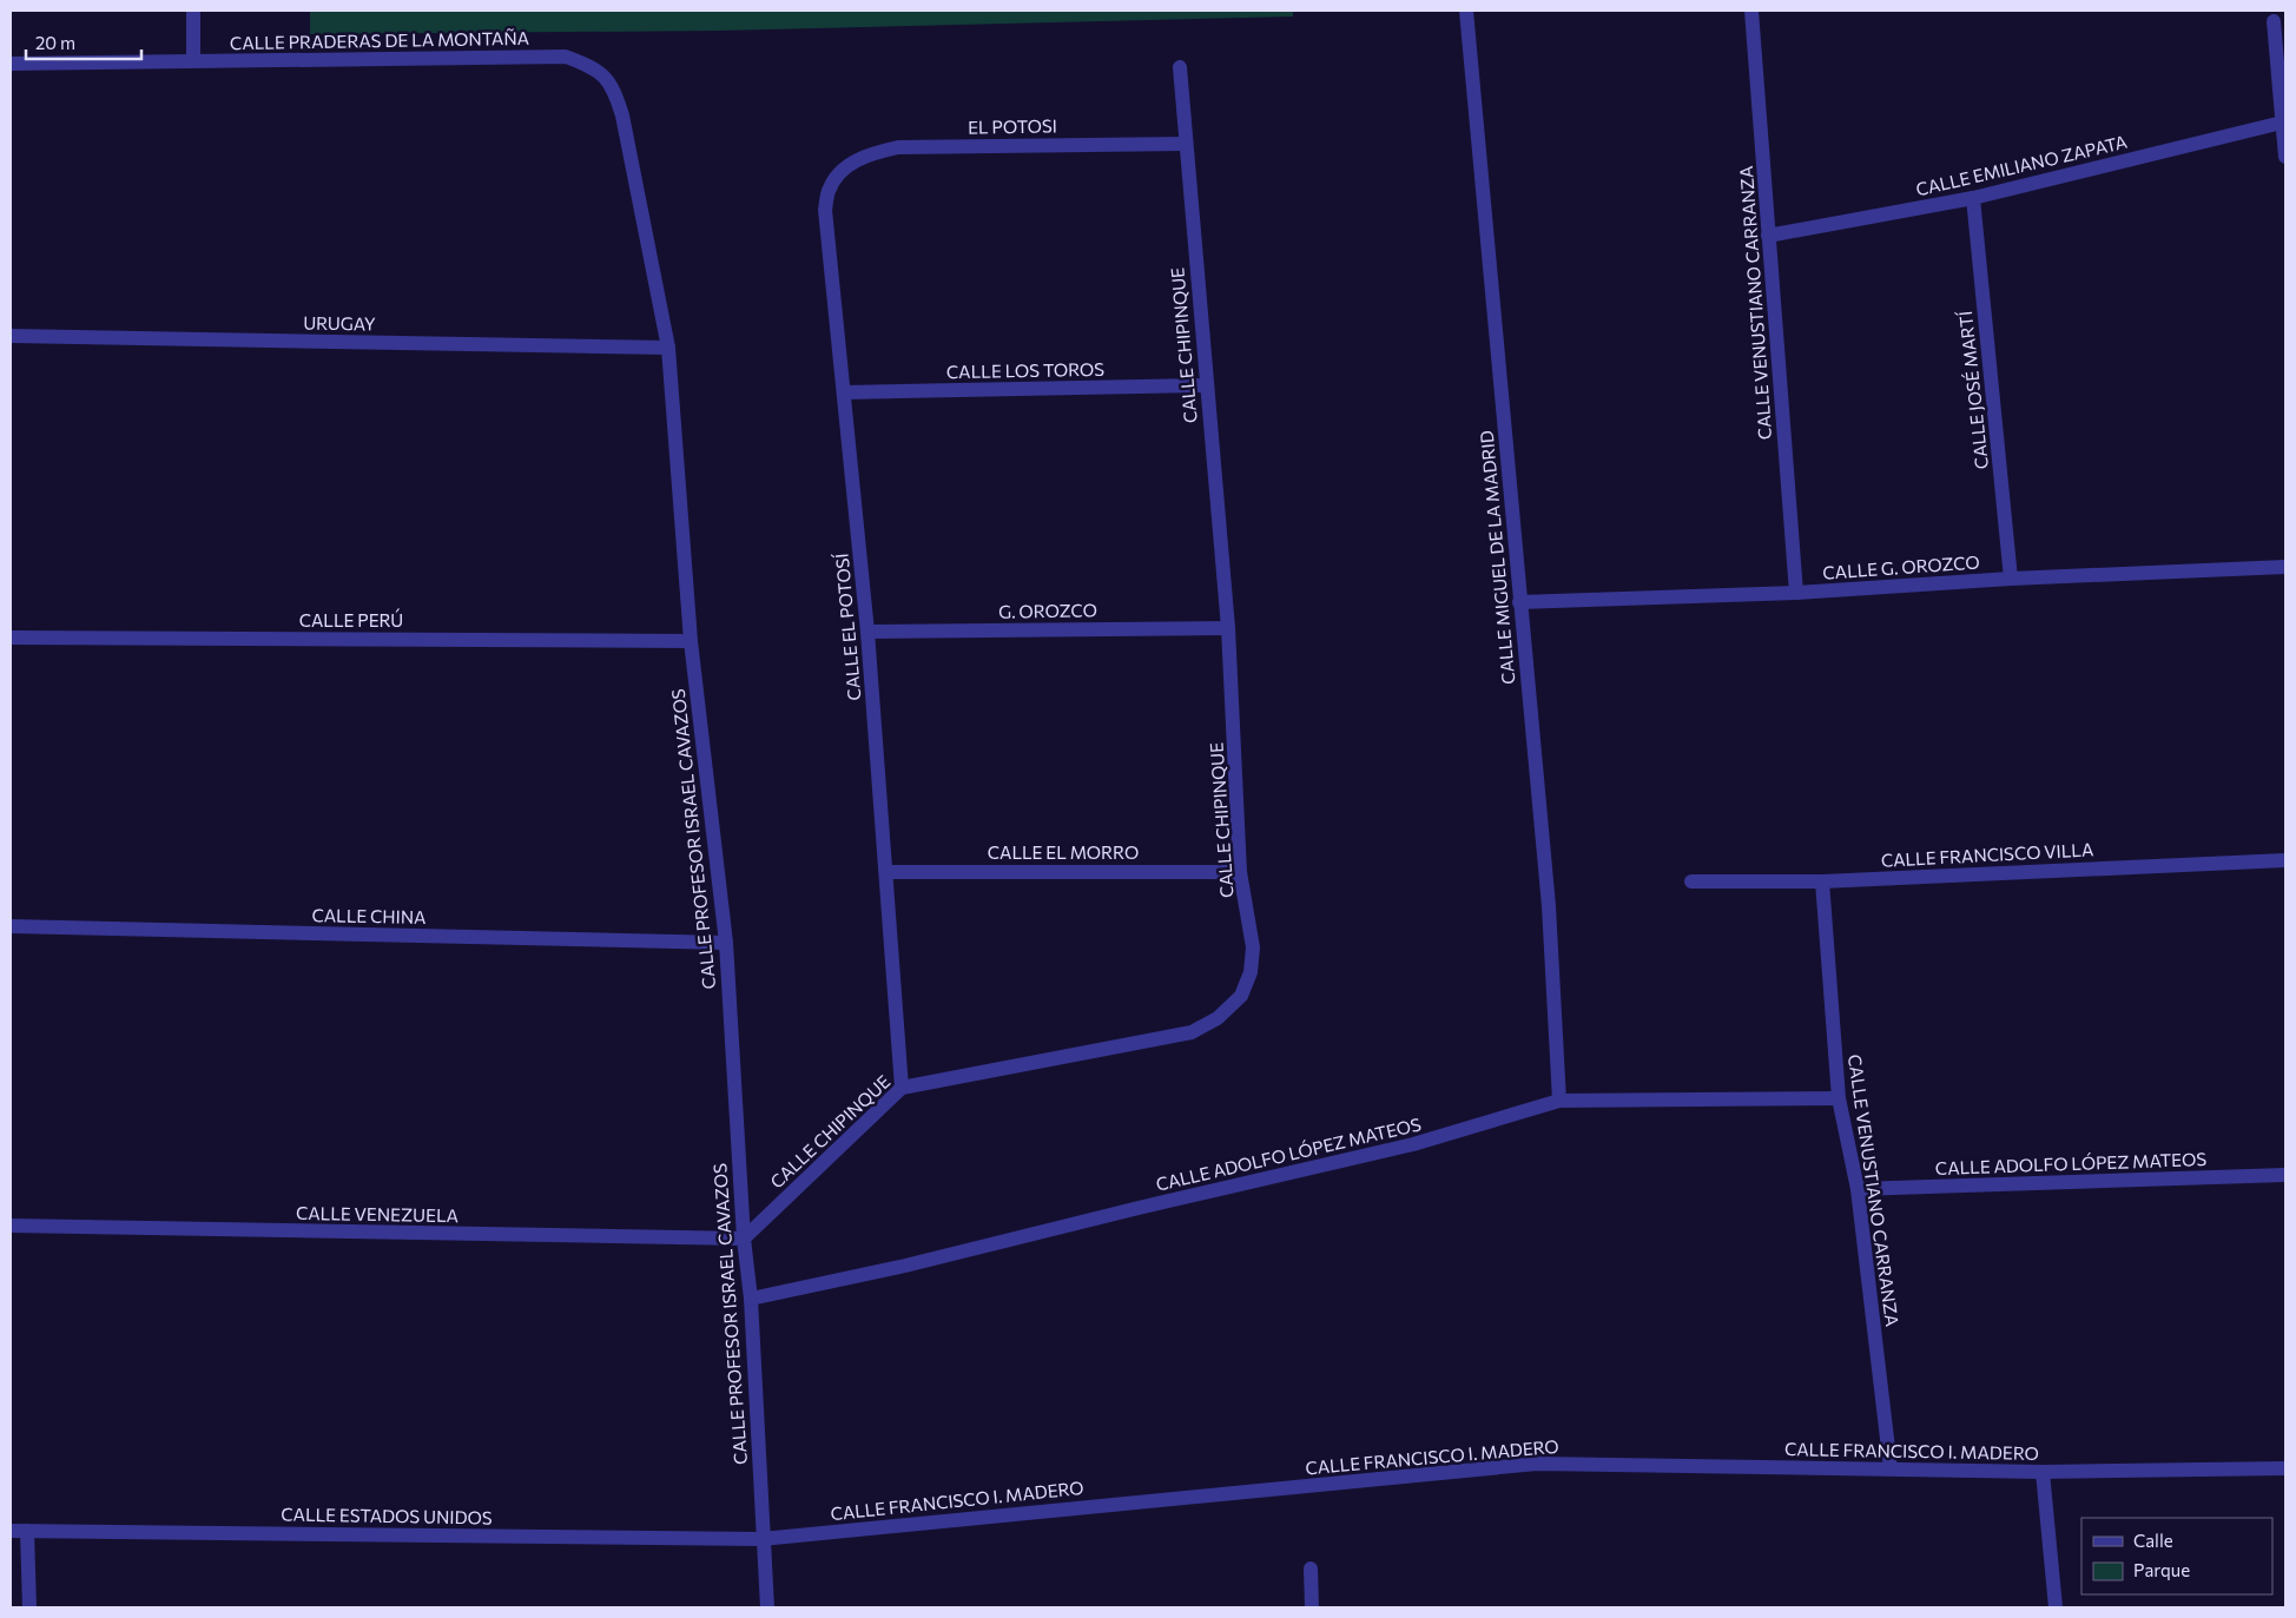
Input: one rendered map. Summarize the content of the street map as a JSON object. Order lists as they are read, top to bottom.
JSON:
{
  "streets": {
    "street": [
      "CALLE PRADERAS DE LA MONTAÑA",
      "EL POTOSI",
      "CALLE EMILIANO ZAPATA",
      "CALLE VENUSTIANO CARRANZA",
      "URUGAY",
      "CALLE CHIPINQUE",
      "CALLE LOS TOROS",
      "CALLE JOSÉ MARTÍ",
      "CALLE MIGUEL DE LA MADRID",
      "CALLE G. OROZCO",
      "G. OROZCO",
      "CALLE PERÚ",
      "CALLE EL POTOSÍ",
      "CALLE PROFESOR ISRAEL CAVAZOS",
      "CALLE EL MORRO",
      "CALLE FRANCISCO VILLA",
      "CALLE CHINA",
      "CALLE ADOLFO LÓPEZ MATEOS",
      "CALLE VENEZUELA",
      "CALLE FRANCISCO I. MADERO",
      "CALLE ESTADOS UNIDOS"
    ]
  },
  "crossings": [
    ["CALLE PRADERAS DE LA MONTAÑA", "CALLE PROFESOR ISRAEL CAVAZOS"],
    ["EL POTOSI", "CALLE CHIPINQUE"],
    ["EL POTOSI", "CALLE EL POTOSÍ"],
    ["CALLE EMILIANO ZAPATA", "CALLE VENUSTIANO CARRANZA"],
    ["CALLE EMILIANO ZAPATA", "CALLE JOSÉ MARTÍ"],
    ["CALLE VENUSTIANO CARRANZA", "CALLE G. OROZCO"],
    ["CALLE VENUSTIANO CARRANZA", "CALLE FRANCISCO VILLA"],
    ["CALLE VENUSTIANO CARRANZA", "CALLE ADOLFO LÓPEZ MATEOS"],
    ["CALLE VENUSTIANO CARRANZA", "CALLE FRANCISCO I. MADERO"],
    ["URUGAY", "CALLE PROFESOR ISRAEL CAVAZOS"],
    ["CALLE CHIPINQUE", "CALLE LOS TOROS"],
    ["CALLE CHIPINQUE", "G. OROZCO"],
    ["CALLE CHIPINQUE", "CALLE EL POTOSÍ"],
    ["CALLE CHIPINQUE", "CALLE PROFESOR ISRAEL CAVAZOS"],
    ["CALLE CHIPINQUE", "CALLE EL MORRO"],
    ["CALLE CHIPINQUE", "CALLE VENEZUELA"],
    ["CALLE LOS TOROS", "CALLE EL POTOSÍ"],
    ["CALLE JOSÉ MARTÍ", "CALLE G. OROZCO"],
    ["CALLE MIGUEL DE LA MADRID", "CALLE G. OROZCO"],
    ["CALLE MIGUEL DE LA MADRID", "CALLE ADOLFO LÓPEZ MATEOS"],
    ["G. OROZCO", "CALLE EL POTOSÍ"],
    ["CALLE PERÚ", "CALLE PROFESOR ISRAEL CAVAZOS"],
    ["CALLE EL POTOSÍ", "CALLE EL MORRO"],
    ["CALLE PROFESOR ISRAEL CAVAZOS", "CALLE CHINA"],
    ["CALLE PROFESOR ISRAEL CAVAZOS", "CALLE ADOLFO LÓPEZ MATEOS"],
    ["CALLE PROFESOR ISRAEL CAVAZOS", "CALLE VENEZUELA"],
    ["CALLE PROFESOR ISRAEL CAVAZOS", "CALLE FRANCISCO I. MADERO"],
    ["CALLE PROFESOR ISRAEL CAVAZOS", "CALLE ESTADOS UNIDOS"],
    ["CALLE FRANCISCO I. MADERO", "CALLE ESTADOS UNIDOS"]
  ],
  "legend": ["Calle", "Parque"],
  "scale_bar": "20 m"
}
